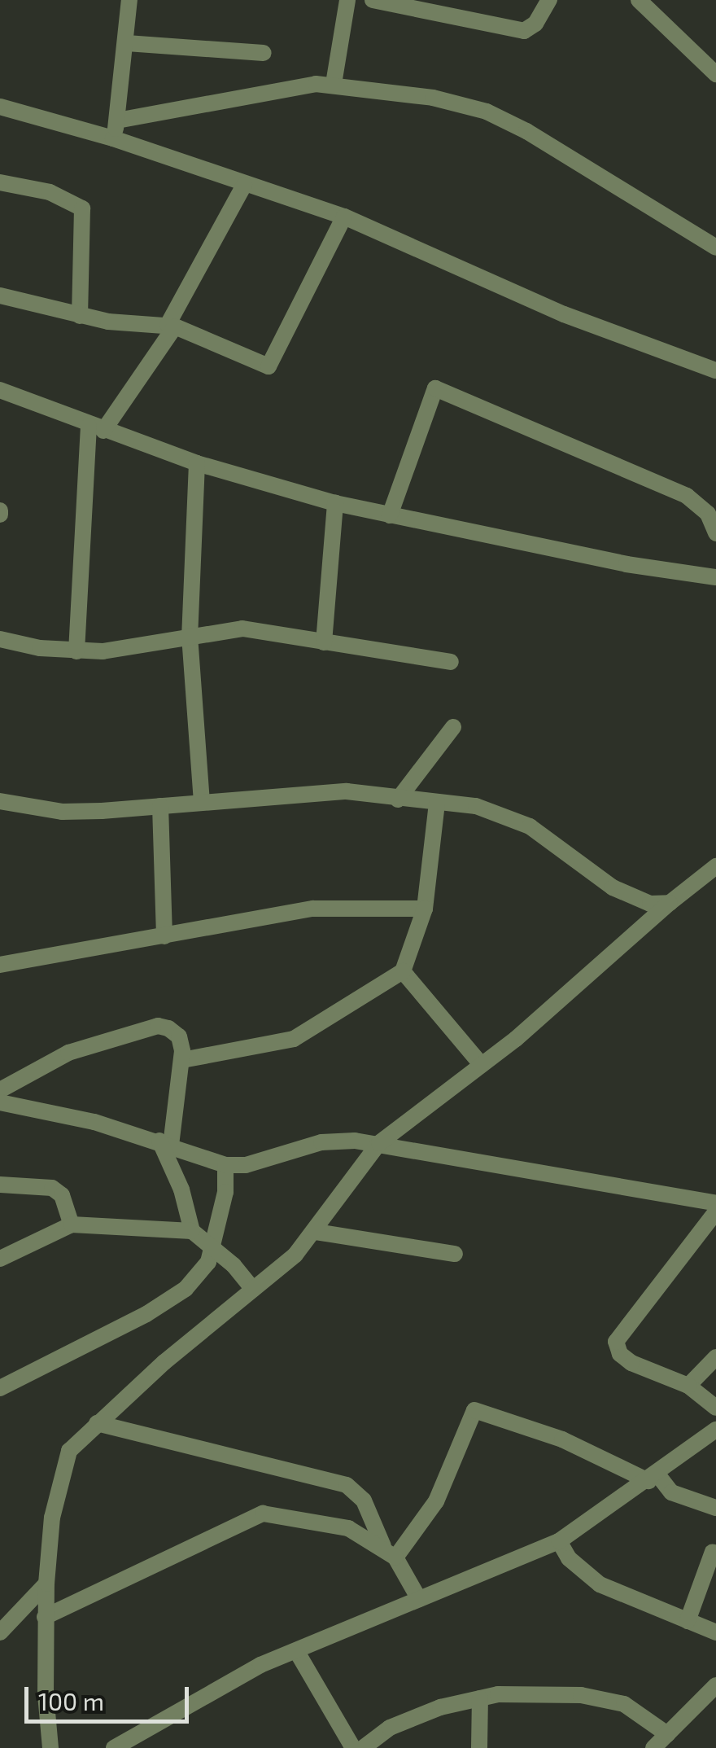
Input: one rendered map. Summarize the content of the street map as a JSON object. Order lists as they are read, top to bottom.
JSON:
{
  "scale_bar": "100 m"
}
